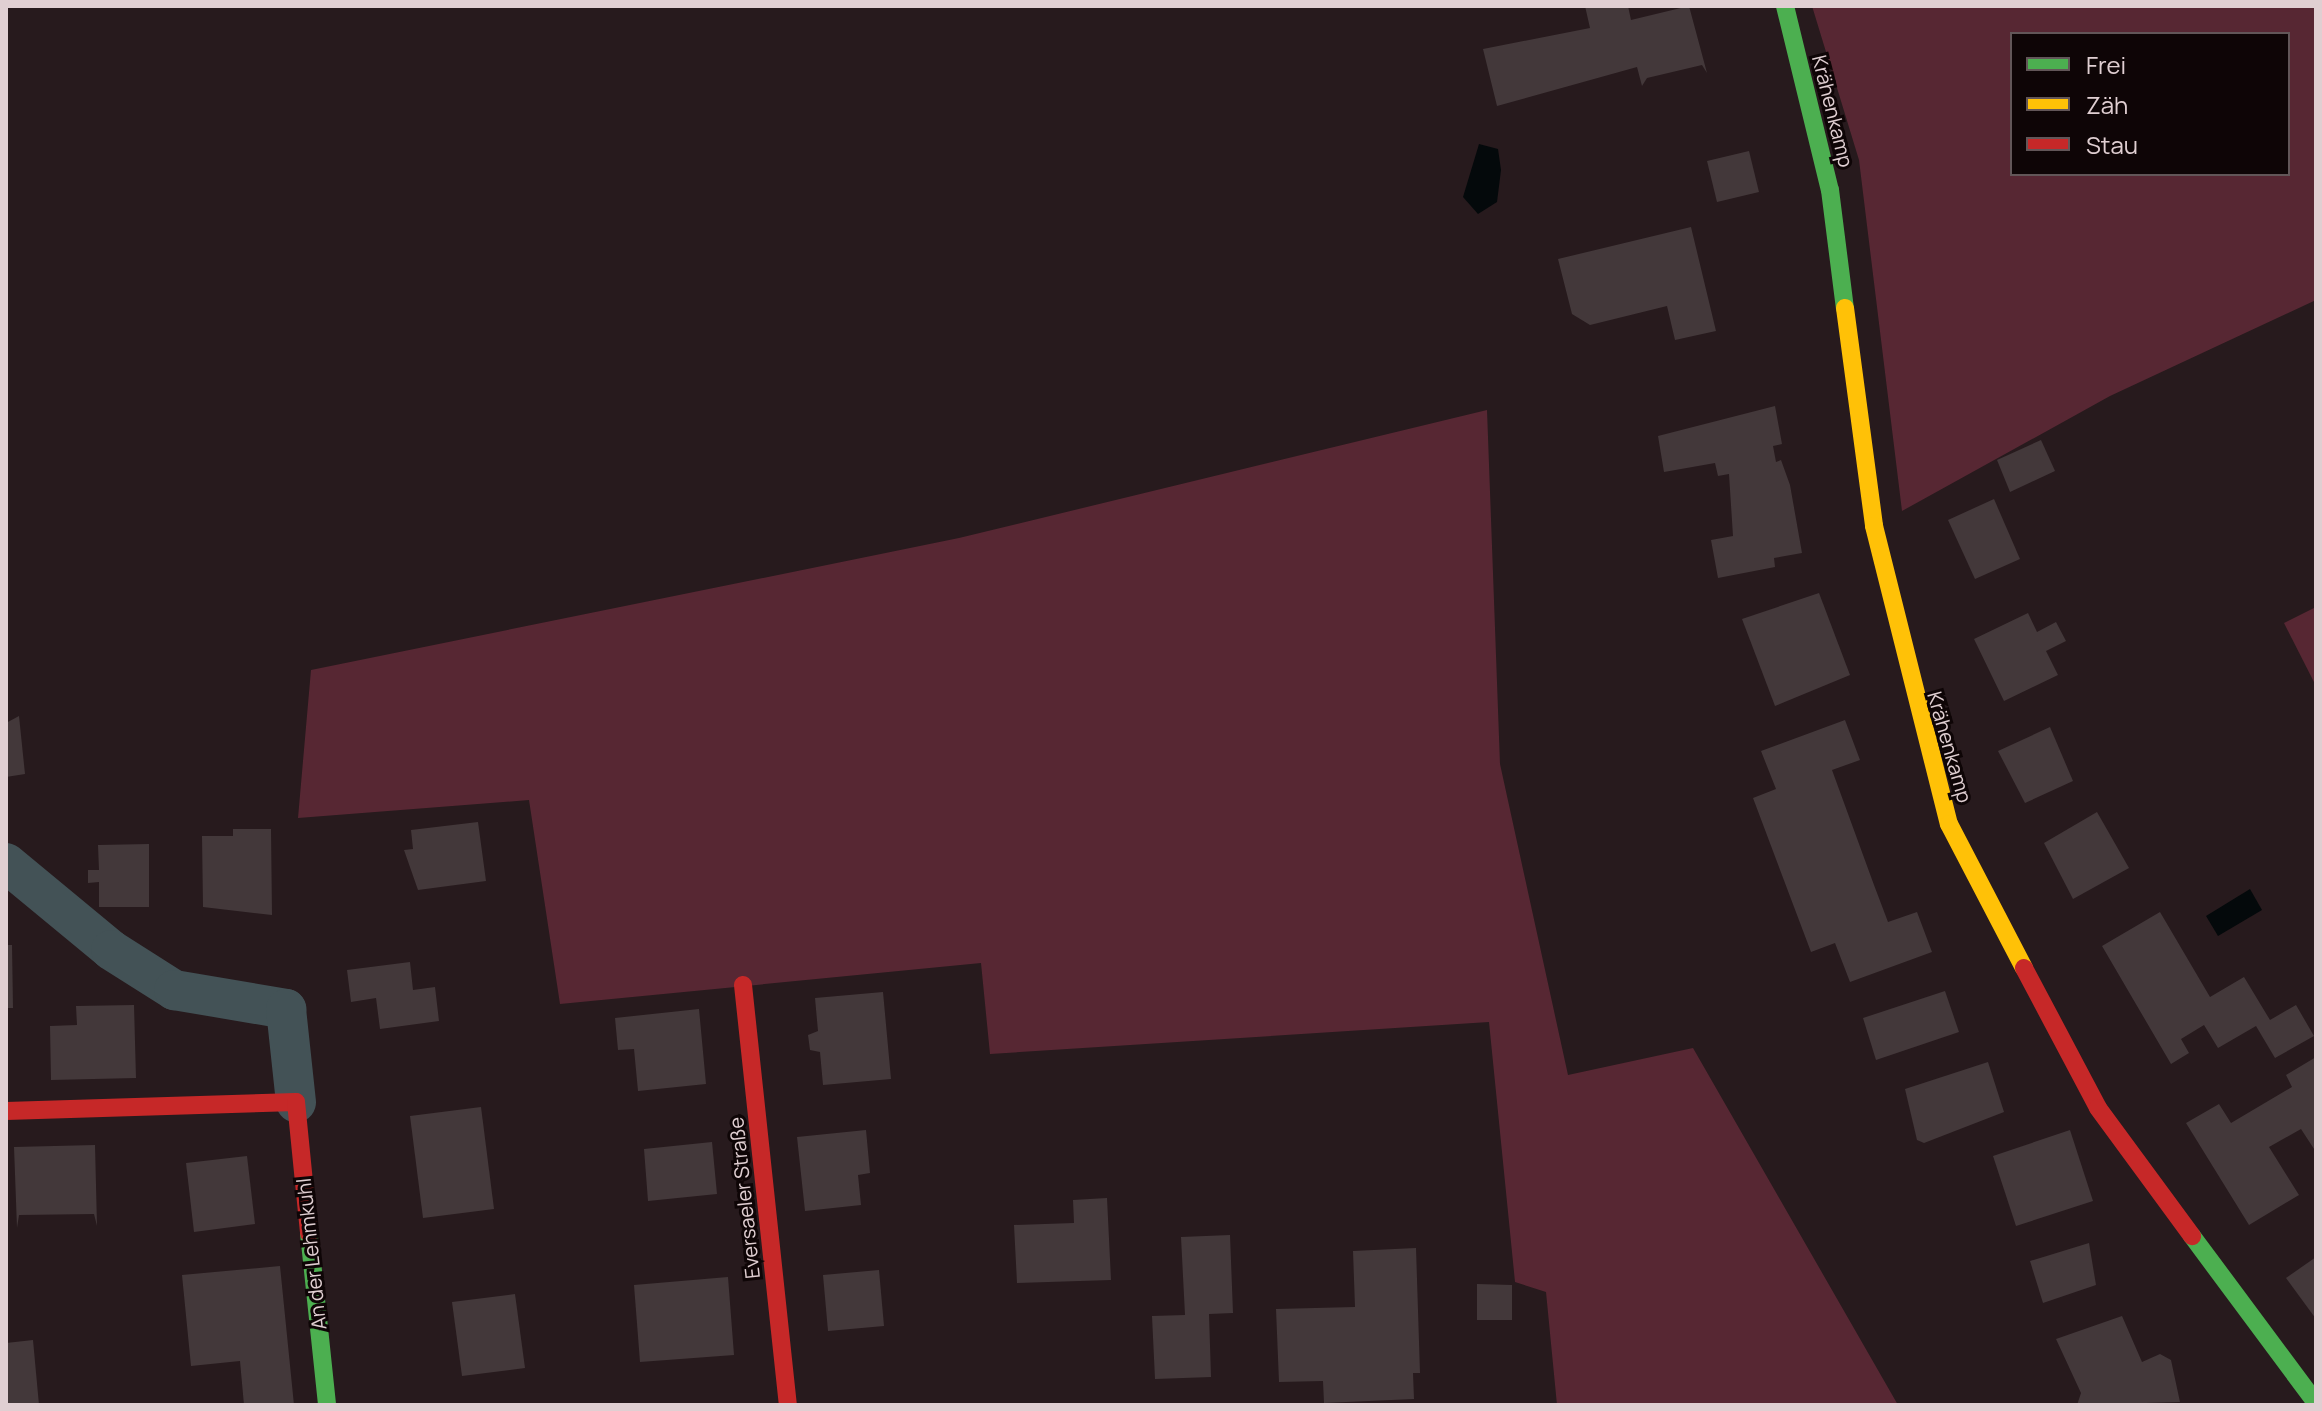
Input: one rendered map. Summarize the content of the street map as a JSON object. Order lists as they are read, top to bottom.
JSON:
{
  "streets": {
    "street": ["Krähenkamp", "Eversaeler Straße", "An der Lehmkuhl"]
  },
  "legend": ["Frei", "Zäh", "Stau"]
}
